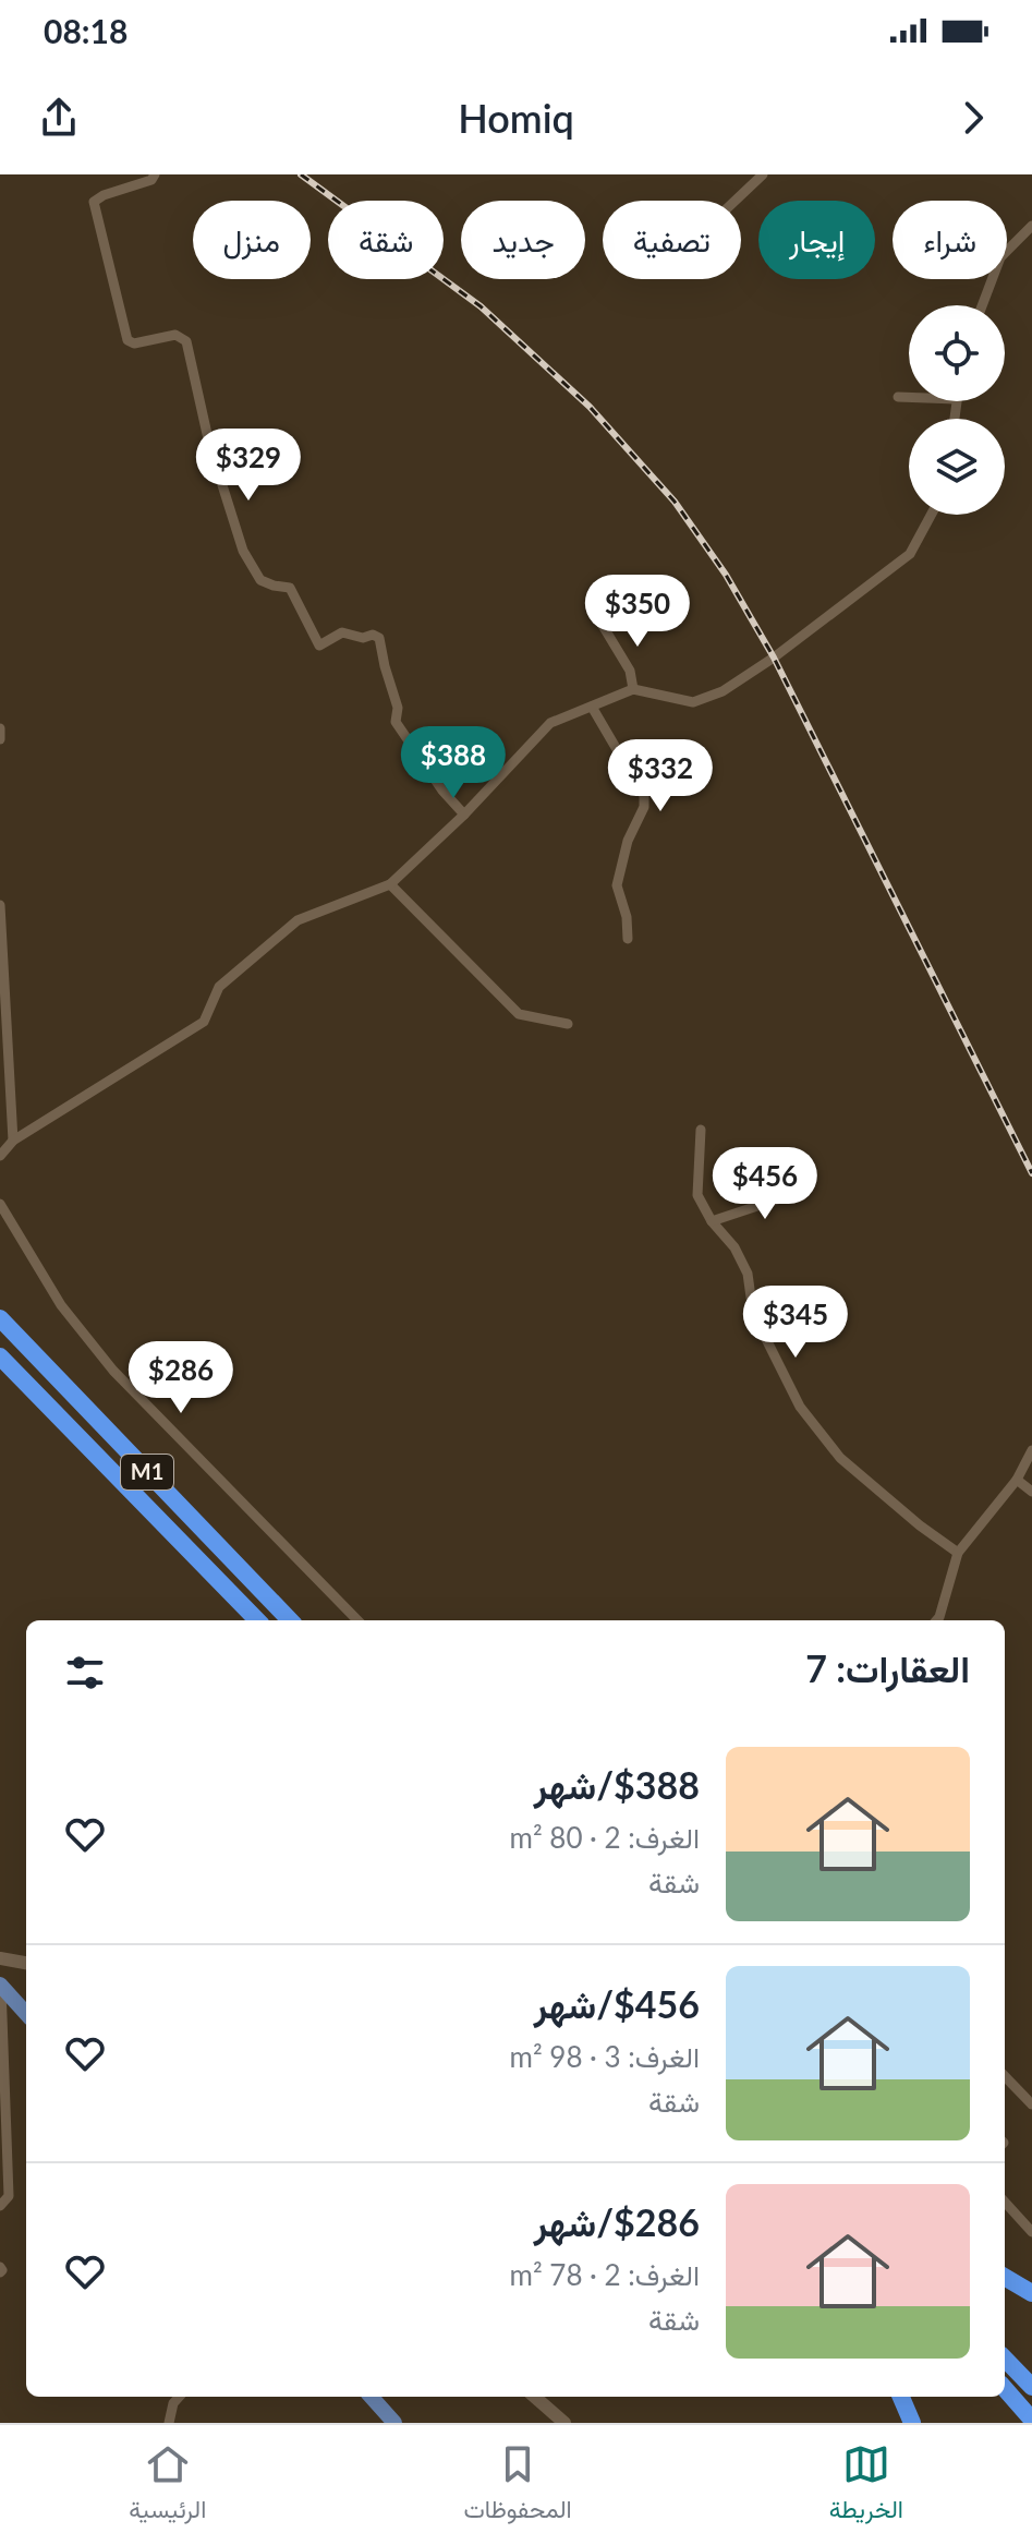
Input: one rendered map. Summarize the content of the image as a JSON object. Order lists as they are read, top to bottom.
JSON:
{
  "streets": {
    "highway": ["M1"]
  },
  "page": {
    "status": "08:18",
    "header": "Homiq",
    "chip": [
      "شراء",
      "إيجار",
      "تصفية",
      "جديد",
      "شقة",
      "منزل"
    ],
    "price": [
      "$329",
      "$350",
      "$388",
      "$332",
      "$456",
      "$345",
      "$286"
    ],
    "heading": "العقارات: 7",
    "list": [
      {
        "name": "$388/شهر",
        "note": "الغرف: 2 · 80 m² · شقة"
      },
      {
        "name": "$456/شهر",
        "note": "الغرف: 3 · 98 m² · شقة"
      },
      {
        "name": "$286/شهر",
        "note": "الغرف: 2 · 78 m² · شقة"
      }
    ],
    "tabs": ["الخريطة", "المحفوظات", "الرئيسية"]
  }
}
